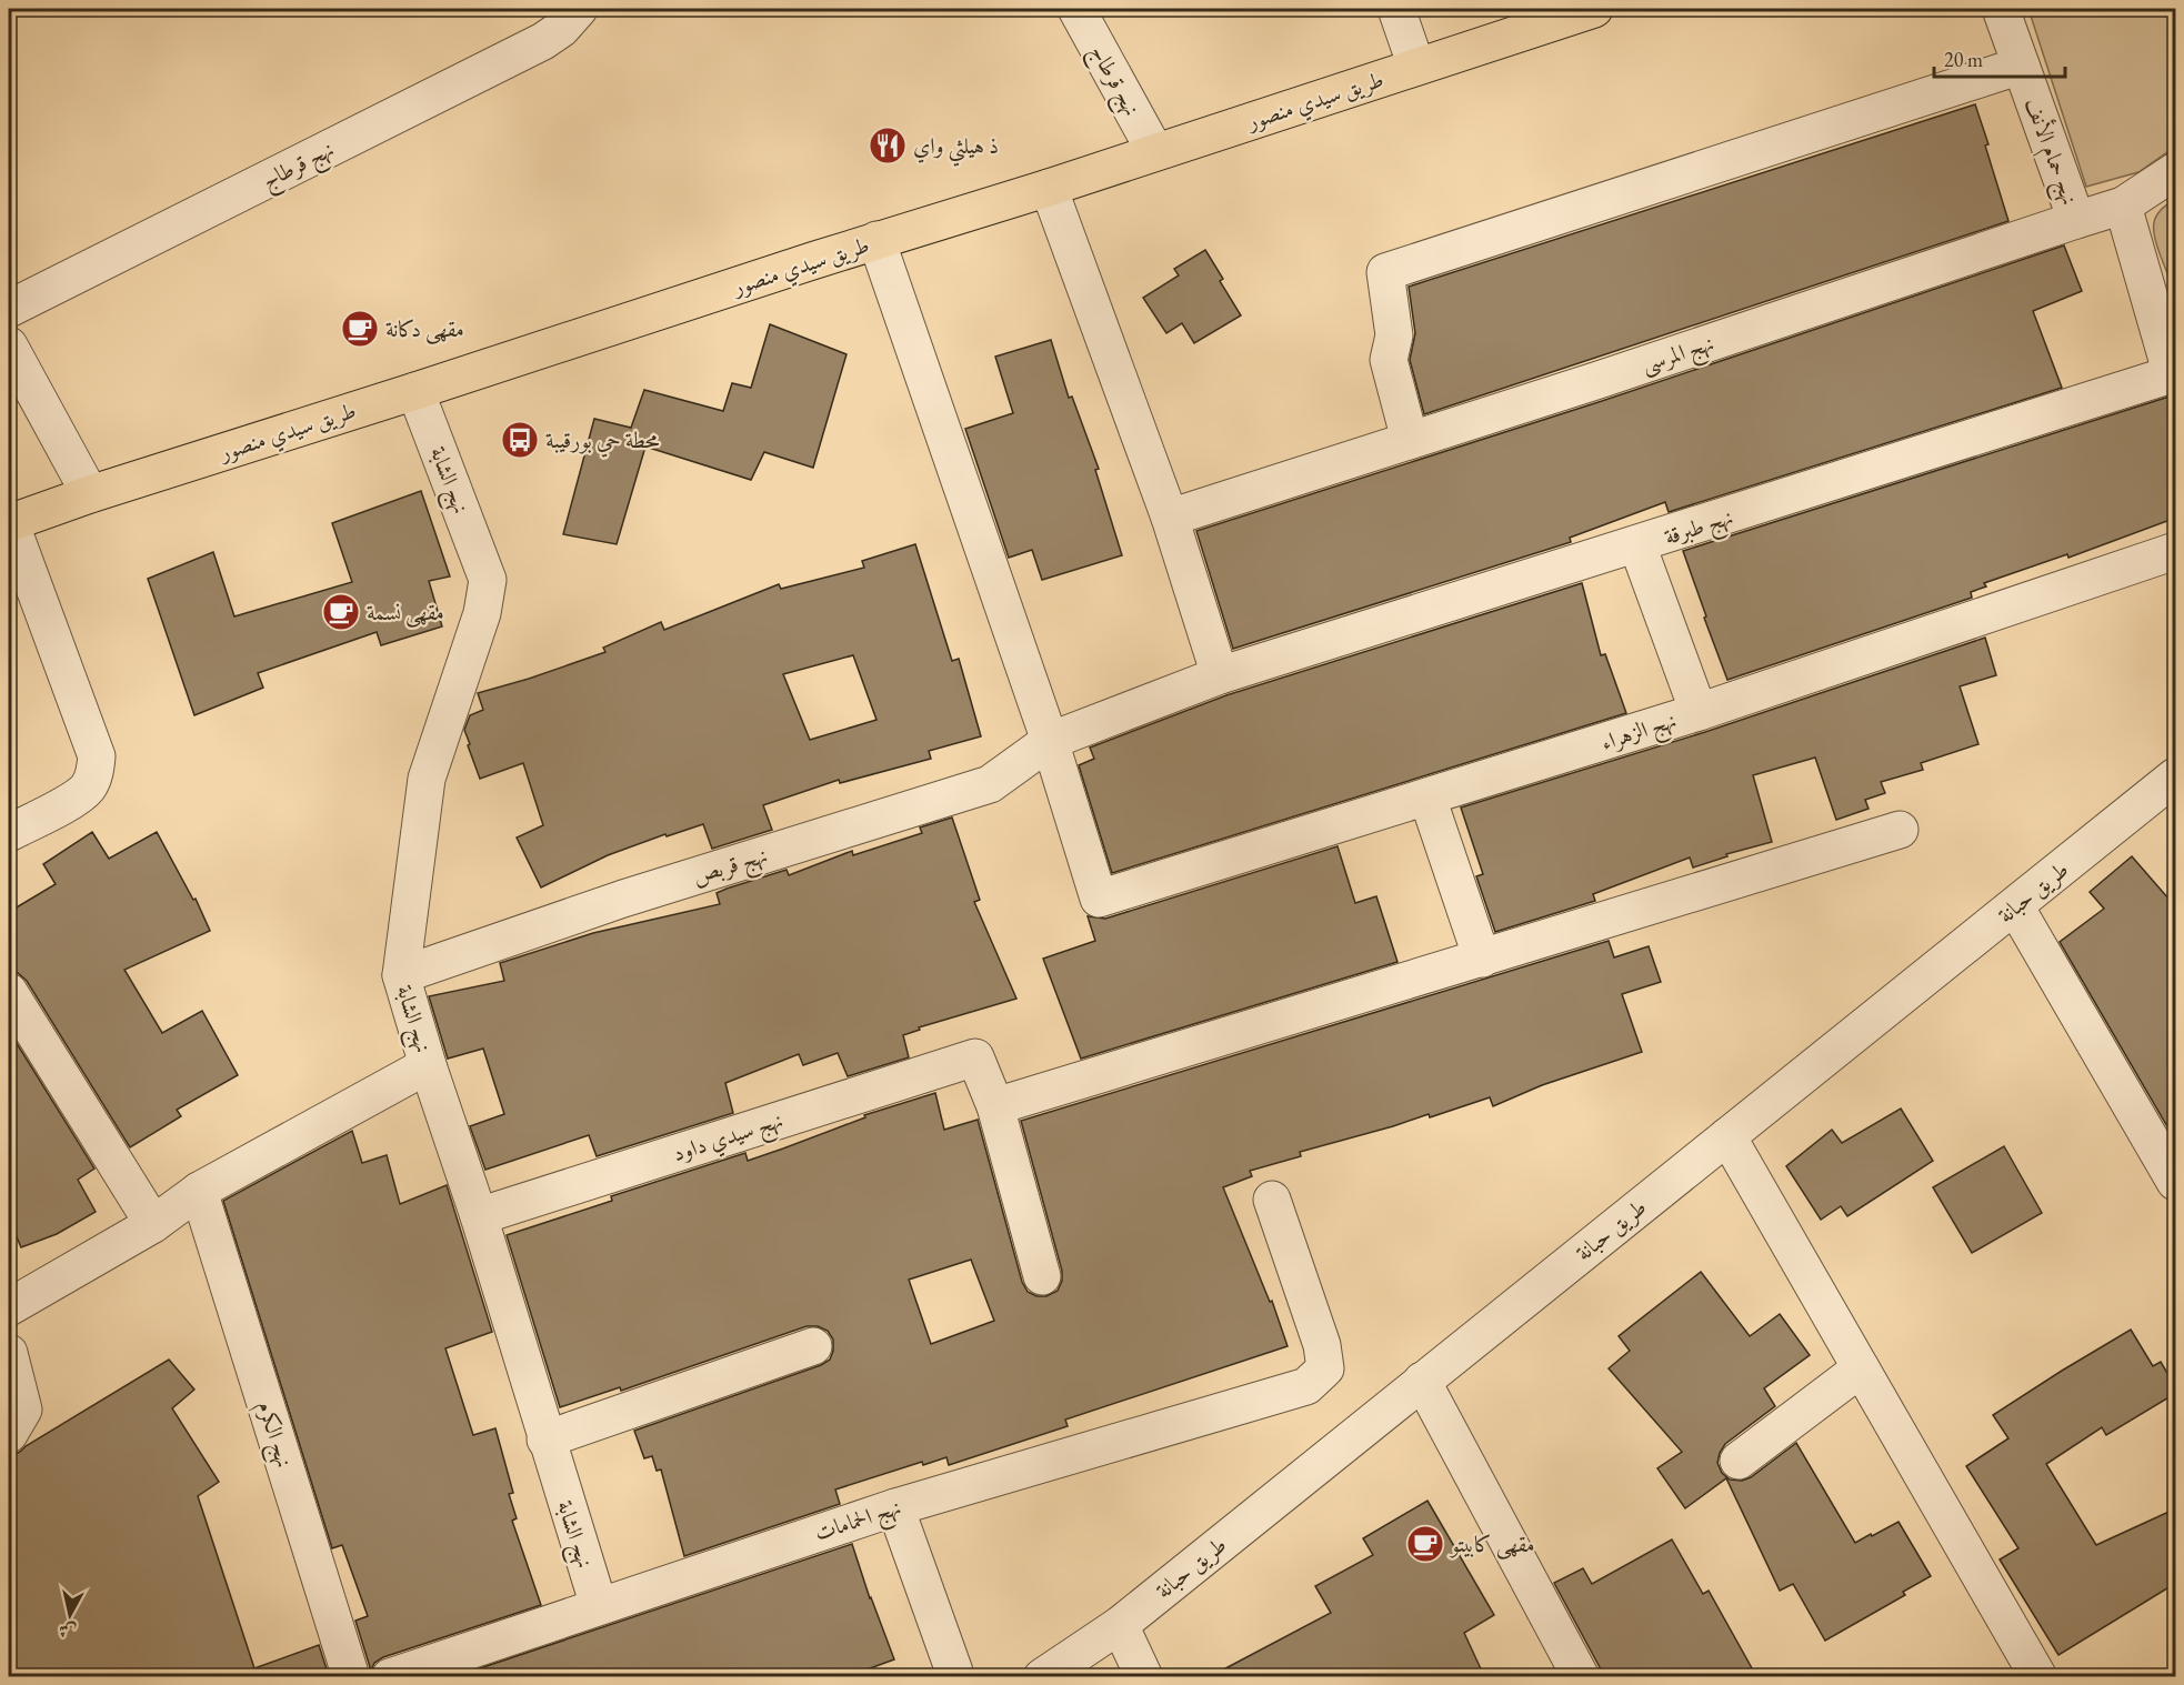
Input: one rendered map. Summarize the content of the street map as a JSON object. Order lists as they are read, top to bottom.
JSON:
{
  "streets": {
    "main road": ["طريق سيدي منصور"],
    "street": [
      "نهج قرطاج",
      "نهج حمام الأنف",
      "نهج المرسى",
      "نهج الشابة",
      "نهج طبرقة",
      "نهج الزهراء",
      "نهج قربص",
      "طريق حبانة",
      "نهج سيدي داود",
      "نهج الكرم",
      "نهج الحمامات"
    ]
  },
  "crossings": [
    ["نهج قرطاج", "طريق سيدي منصور"],
    ["طريق سيدي منصور", "نهج الشابة"],
    ["نهج حمام الأنف", "نهج المرسى"],
    ["نهج الشابة", "نهج قربص"],
    ["نهج الشابة", "نهج سيدي داود"],
    ["نهج الشابة", "نهج الحمامات"],
    ["نهج طبرقة", "نهج الزهراء"],
    ["نهج طبرقة", "نهج قربص"],
    ["نهج الزهراء", "نهج قربص"]
  ],
  "places": {
    "restaurant": ["ذ هيلثي واي"],
    "cafe": ["مقهى دكانة", "مقهى نسمة", "مقهى كابيتو"],
    "bus stop": ["محطة حي بورقيبة"]
  },
  "scale_bar": "20 m",
  "north": "bottom"
}
